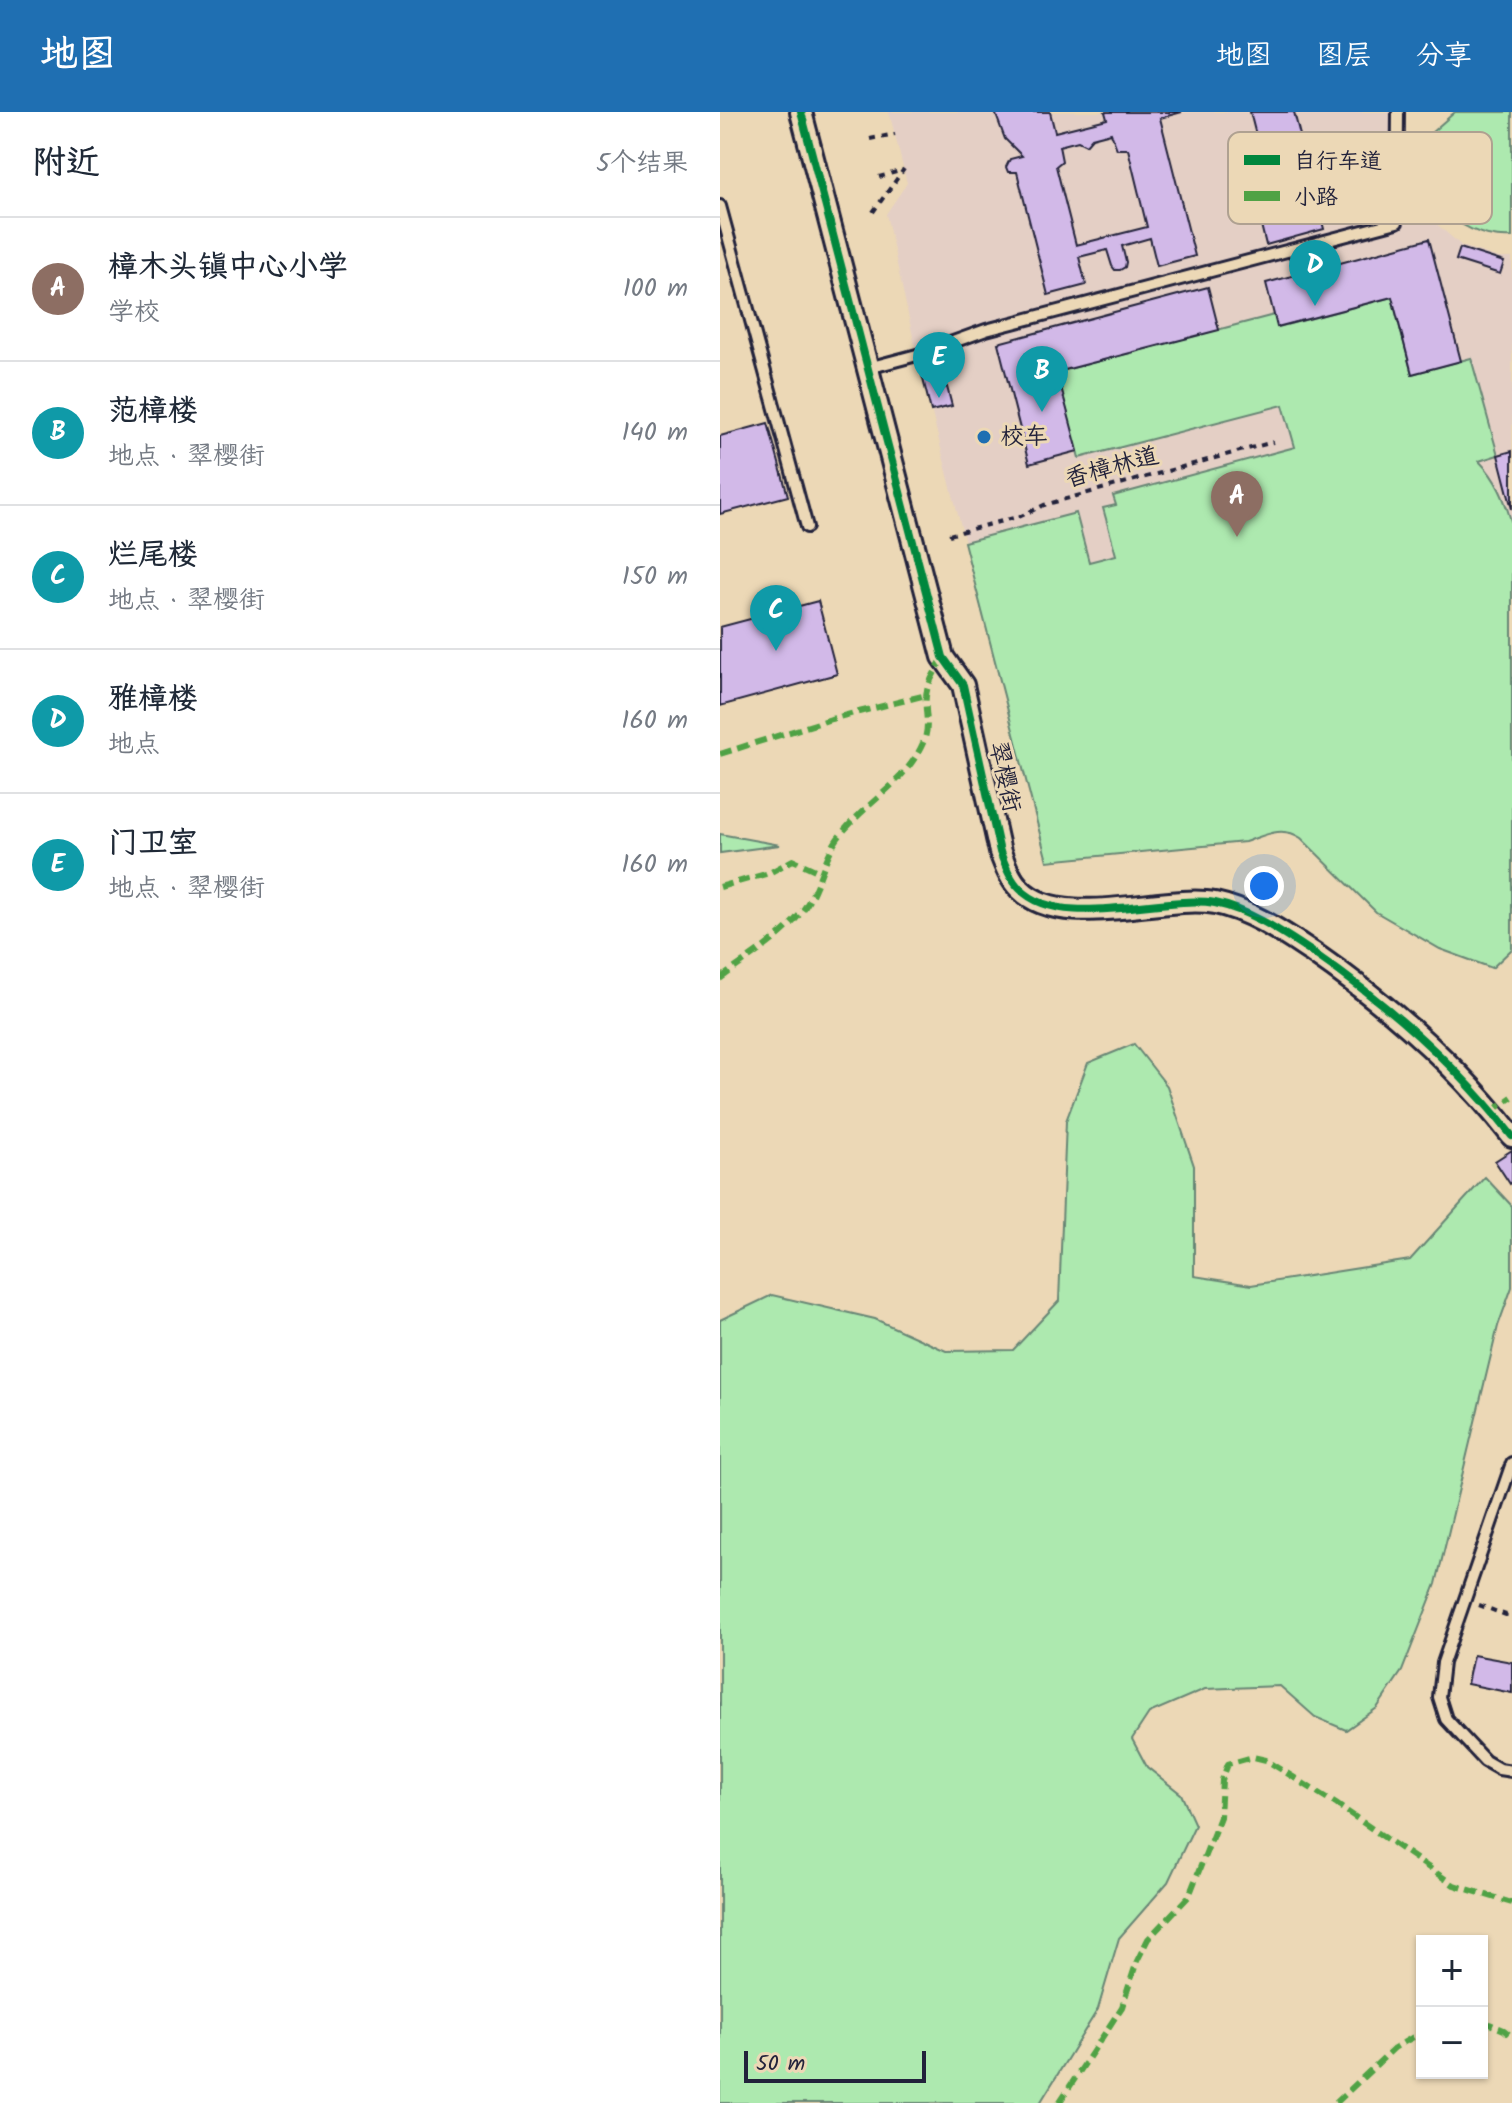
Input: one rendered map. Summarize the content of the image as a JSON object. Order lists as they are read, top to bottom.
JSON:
{
  "streets": {
    "street": ["翠樱街"],
    "path": ["香樟林道"]
  },
  "places": ["校车"],
  "legend": ["自行车道", "小路"],
  "scale_bar": "50 m",
  "page": {
    "header": "地图",
    "nav": ["地图", "图层", "分享"],
    "heading": ["附近", "5个结果"],
    "list": [
      {
        "mark": "A",
        "name": "樟木头镇中心小学",
        "note": "学校",
        "value": "100 m"
      },
      {
        "mark": "B",
        "name": "范樟楼",
        "note": "地点 · 翠樱街",
        "value": "140 m"
      },
      {
        "mark": "C",
        "name": "烂尾楼",
        "note": "地点 · 翠樱街",
        "value": "150 m"
      },
      {
        "mark": "D",
        "name": "雅樟楼",
        "note": "地点",
        "value": "160 m"
      },
      {
        "mark": "E",
        "name": "门卫室",
        "note": "地点 · 翠樱街",
        "value": "160 m"
      }
    ],
    "pins": [
      "D",
      "E",
      "B",
      "A",
      "C"
    ],
    "map_buttons": ["+", "−"],
    "scale": "50 m"
  }
}
